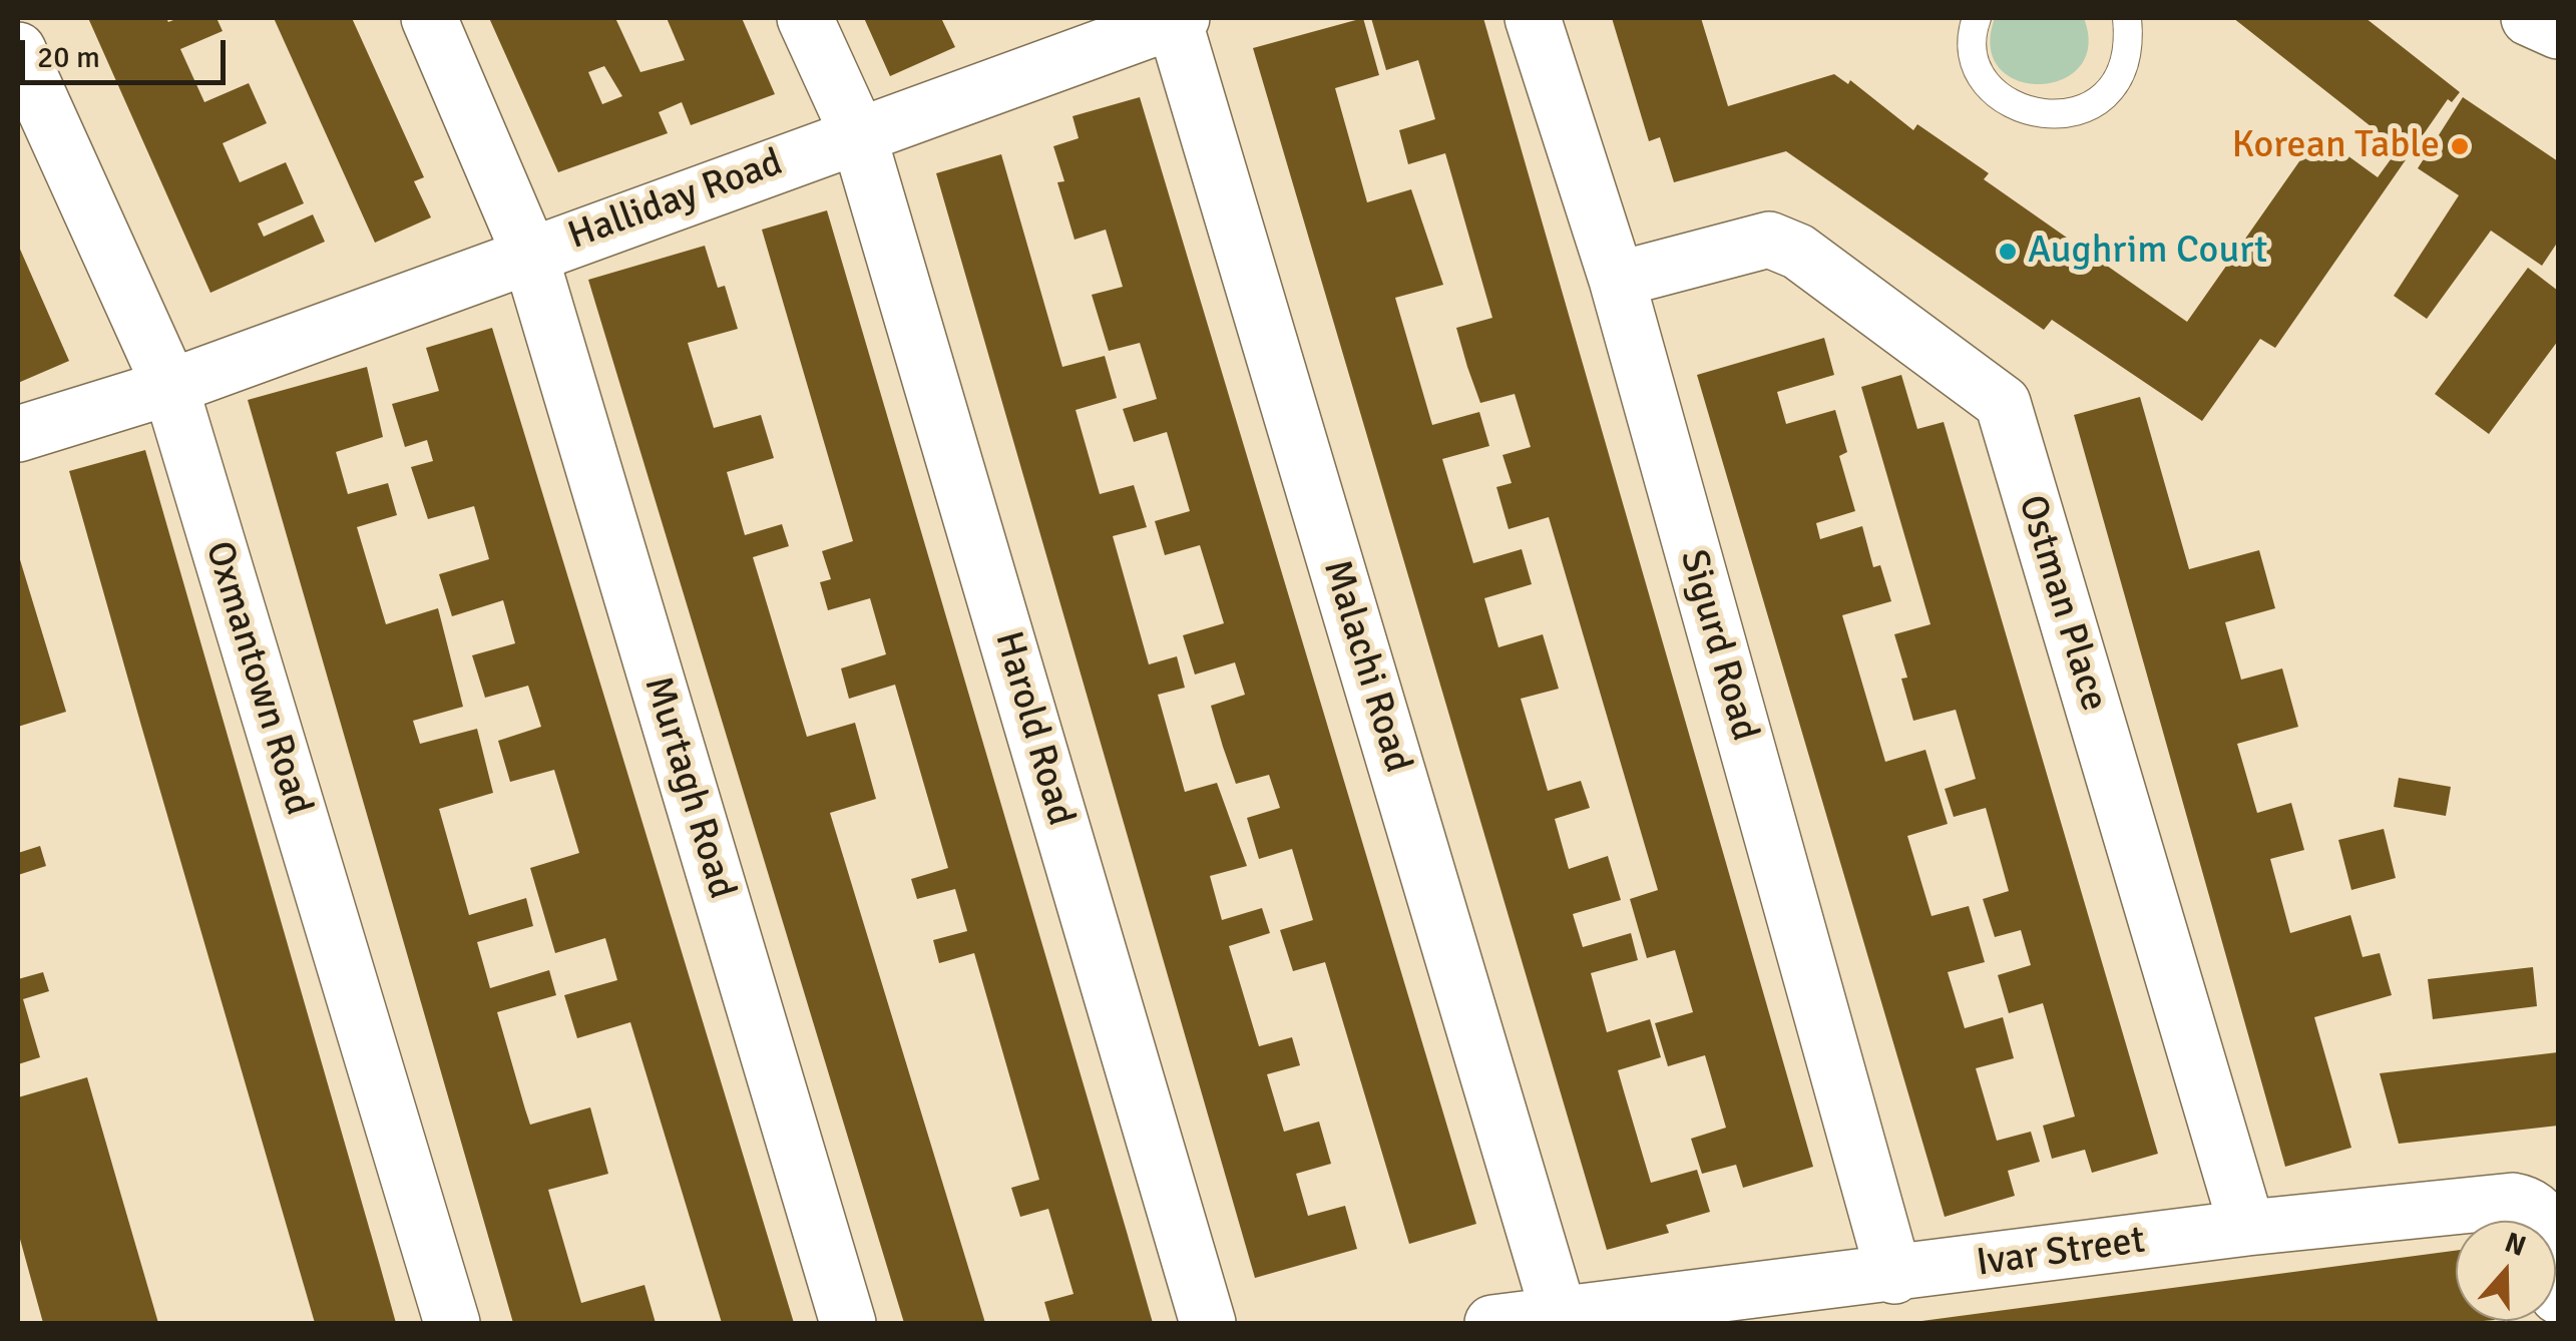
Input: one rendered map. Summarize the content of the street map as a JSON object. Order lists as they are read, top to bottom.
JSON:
{
  "streets": {
    "street": [
      "Halliday Road",
      "Ostman Place",
      "Sigurd Road",
      "Malachi Road",
      "Oxmantown Road",
      "Harold Road",
      "Murtagh Road",
      "Ivar Street"
    ]
  },
  "crossings": [
    ["Halliday Road", "Malachi Road"],
    ["Halliday Road", "Oxmantown Road"],
    ["Halliday Road", "Harold Road"],
    ["Halliday Road", "Murtagh Road"],
    ["Ostman Place", "Sigurd Road"],
    ["Ostman Place", "Ivar Street"],
    ["Sigurd Road", "Ivar Street"],
    ["Malachi Road", "Ivar Street"]
  ],
  "places": ["Korean Table", "Aughrim Court"],
  "scale_bar": "20 m",
  "north": "top"
}
